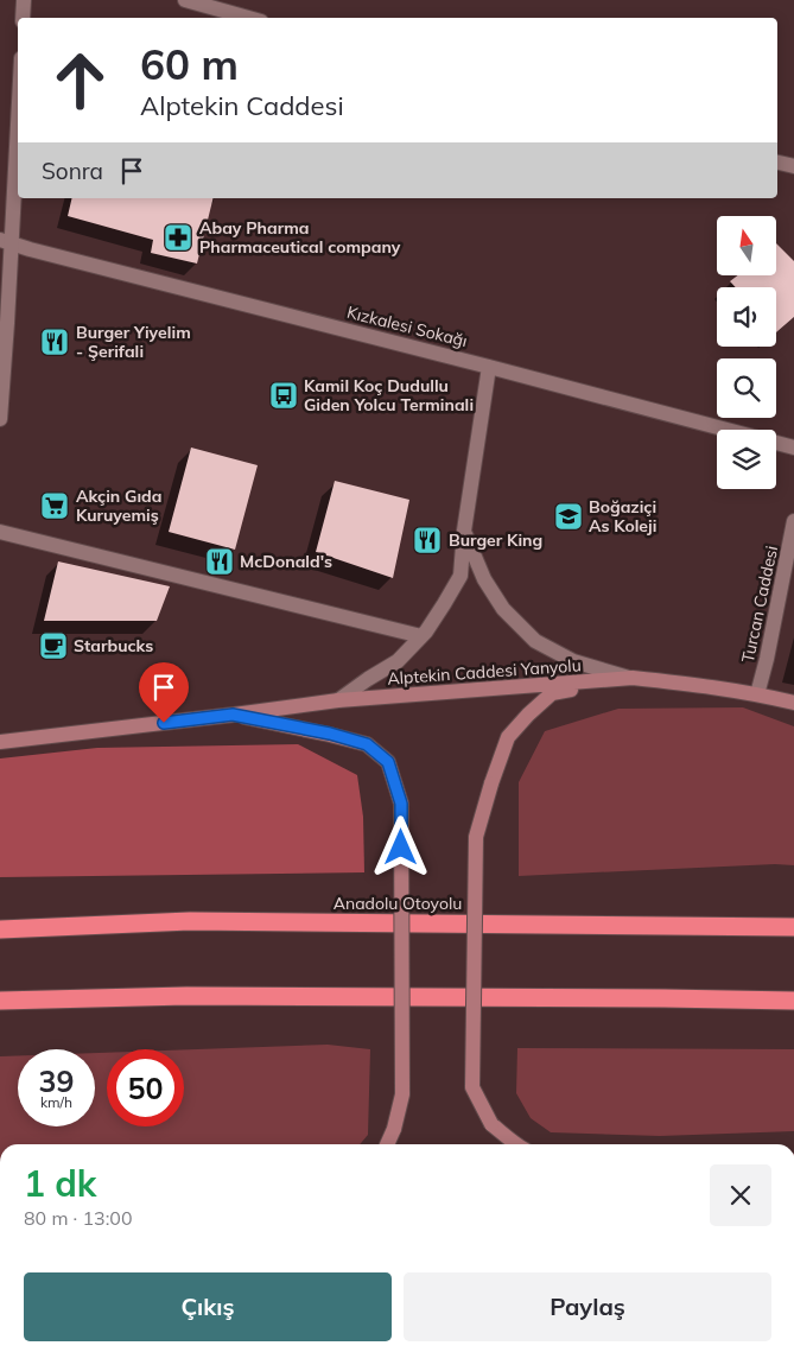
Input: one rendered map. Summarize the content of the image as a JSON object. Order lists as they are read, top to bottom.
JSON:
{
  "streets": {
    "highway": ["Anadolu Otoyolu"],
    "main road": ["Alptekin Caddesi Yanyolu"],
    "street": ["Kızkalesi Sokağı", "Turcan Caddesi"]
  },
  "places": {
    "pharmacy": ["Abay Pharma Pharmaceutical company"],
    "restaurant": ["Burger Yiyelim - Şerifali", "Burger King", "McDonald's"],
    "bus stop": ["Kamil Koç Dudullu Giden Yolcu Terminali"],
    "supermarket": ["Akçin Gıda Kuruyemiş"],
    "school or university": ["Boğaziçi As Koleji"],
    "cafe": ["Starbucks"]
  },
  "north": "top",
  "page": {
    "turn": ["60 m", "Alptekin Caddesi"],
    "then": "Sonra",
    "speed": "39 km/h",
    "limit": "50",
    "heading": ["1 dk", "80 m · 13:00"],
    "buttons": ["Çıkış", "Paylaş"]
  }
}
